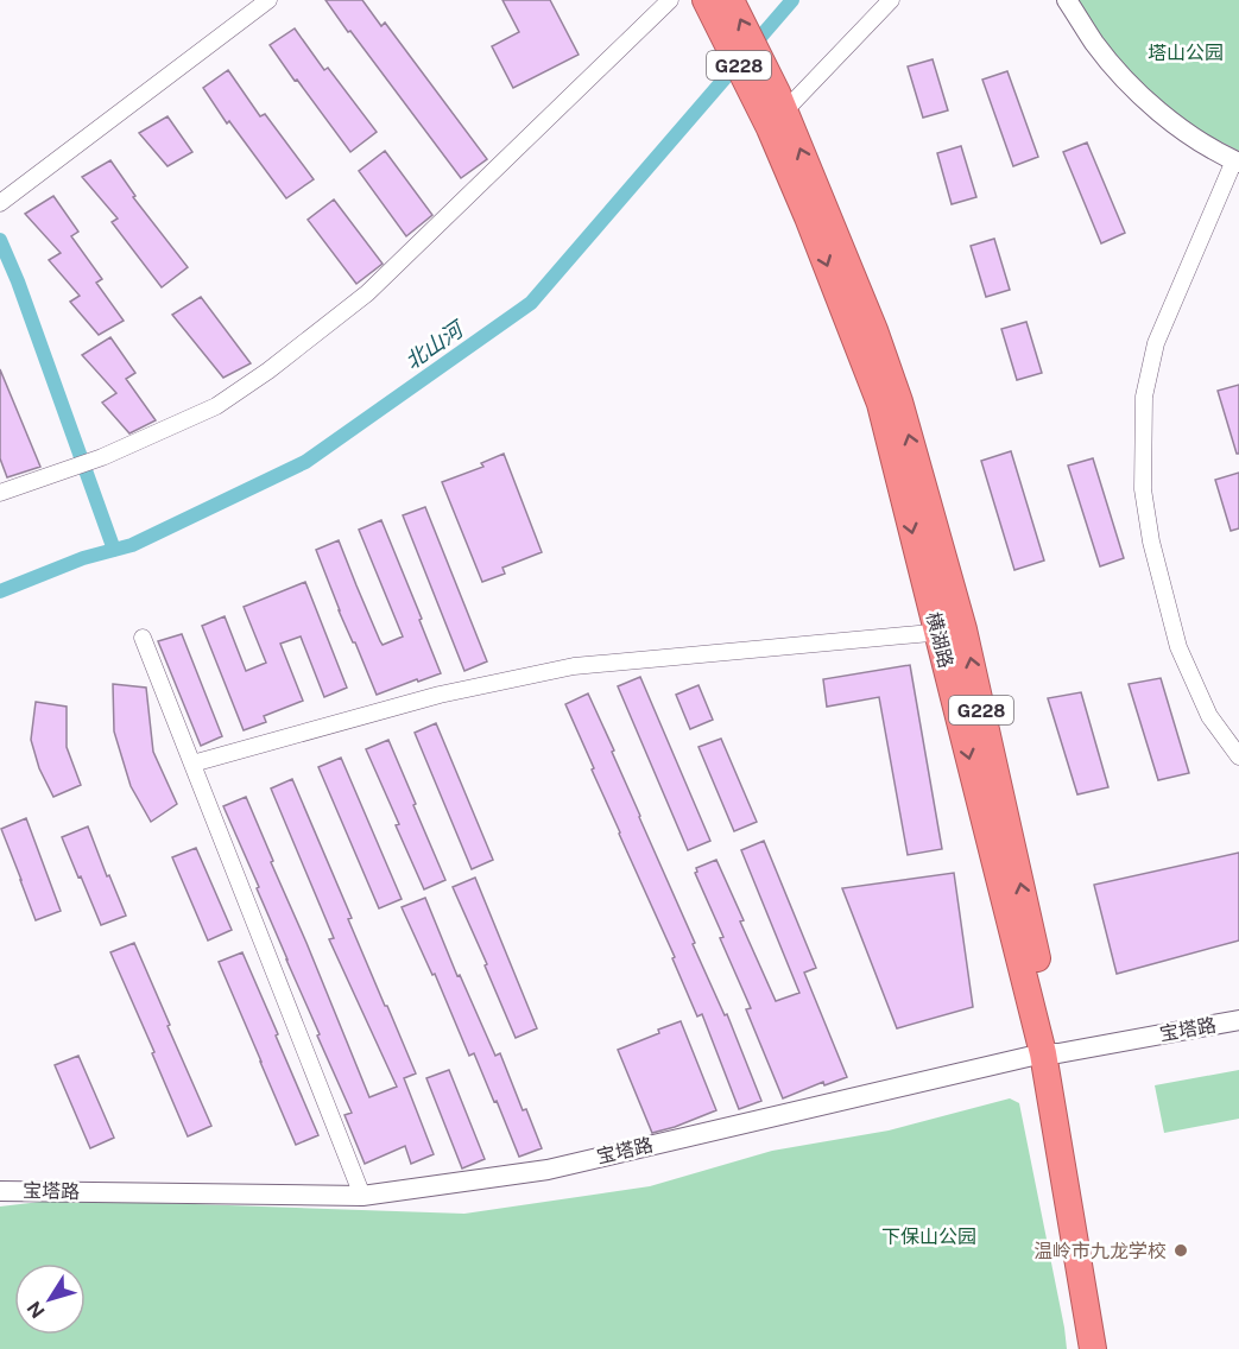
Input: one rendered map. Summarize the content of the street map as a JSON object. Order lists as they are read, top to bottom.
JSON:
{
  "streets": {
    "highway": ["G228", "横湖路"],
    "street": ["宝塔路"]
  },
  "crossings": [
    ["横湖路", "宝塔路"]
  ],
  "water": ["北山河"],
  "parks": ["塔山公园", "下保山公园"],
  "places": ["温岭市九龙学校"],
  "north": "bottom left"
}
